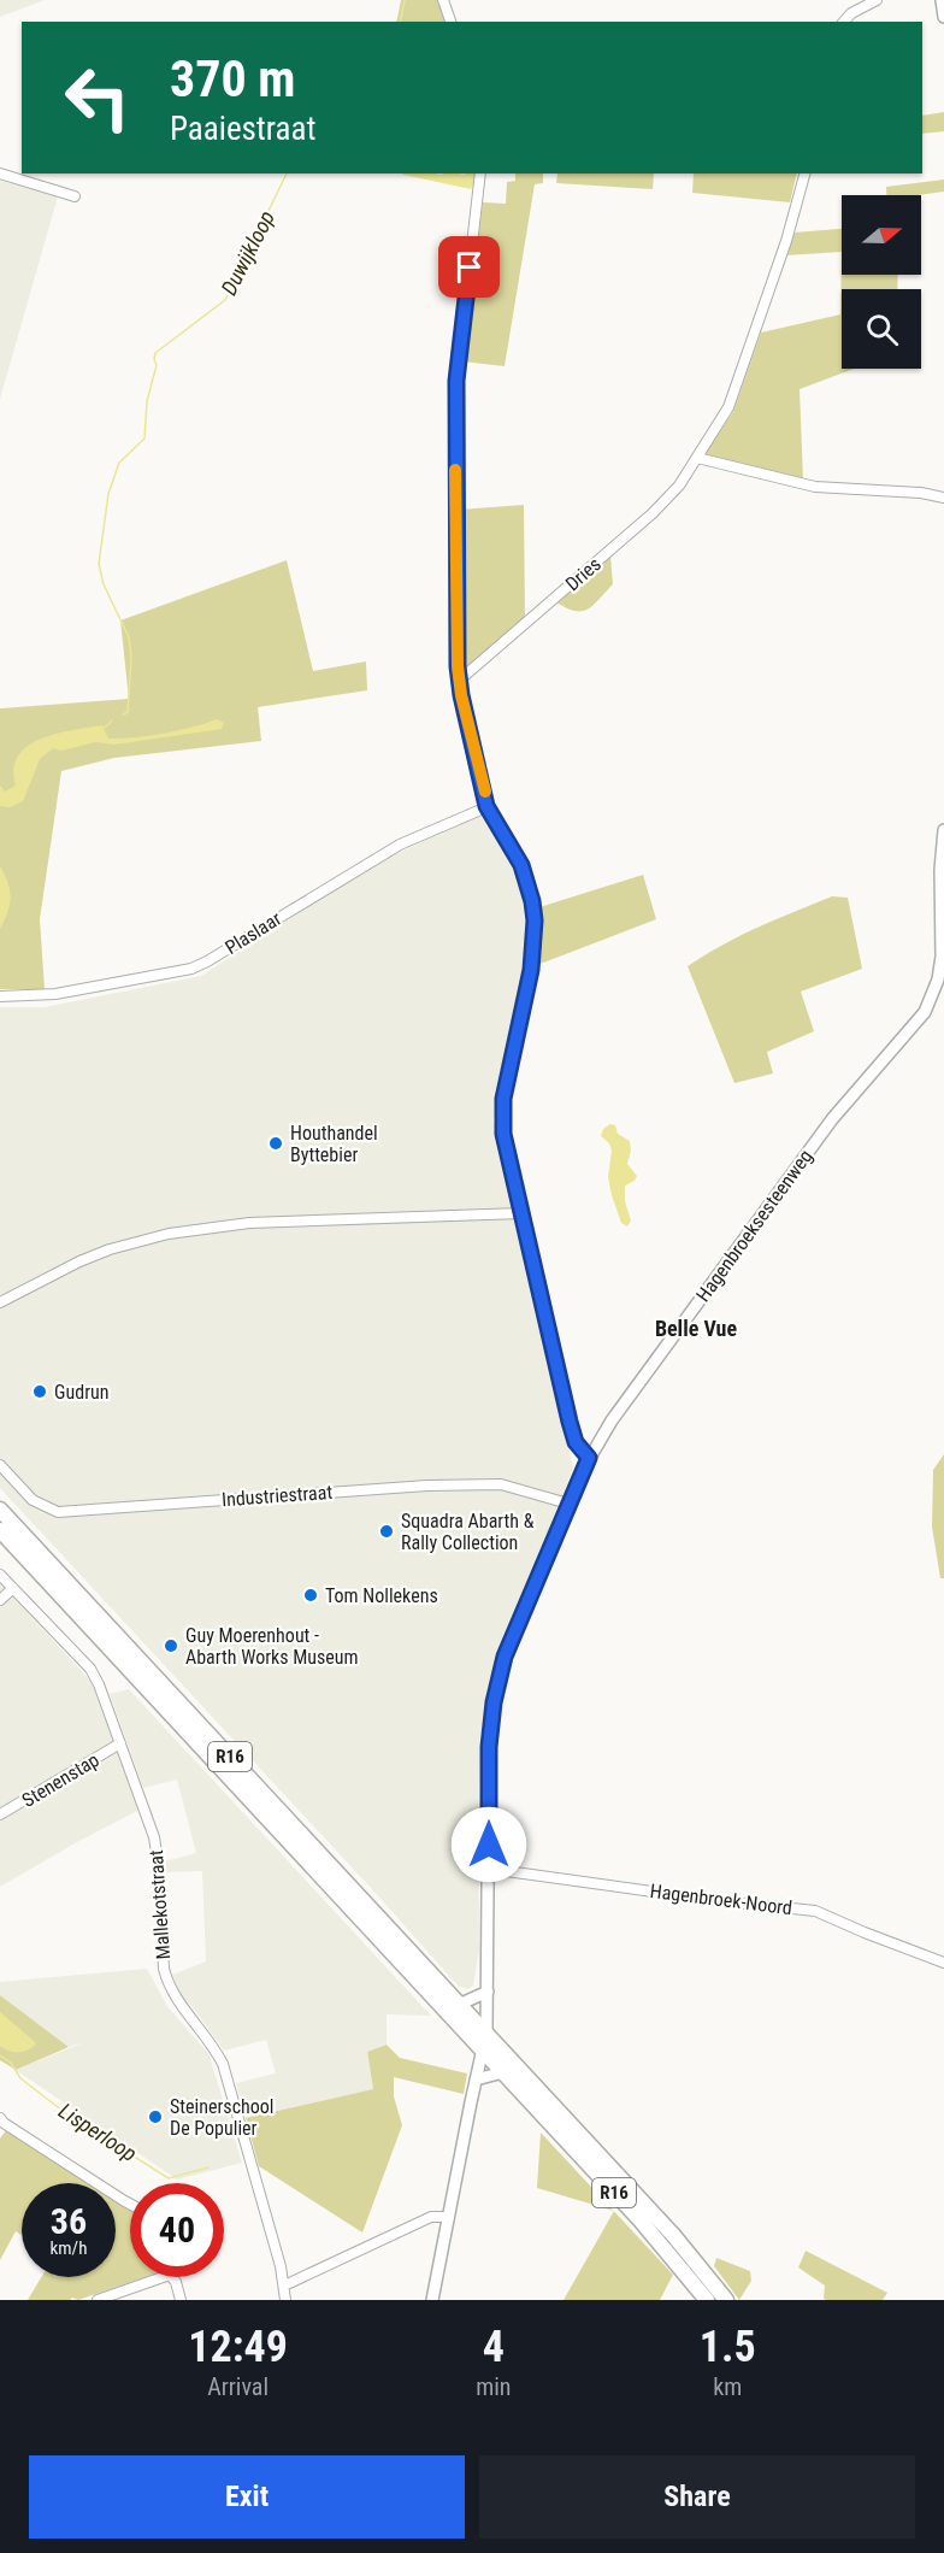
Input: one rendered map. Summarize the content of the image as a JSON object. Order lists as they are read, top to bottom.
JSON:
{
  "streets": {
    "highway": ["R16"],
    "street": [
      "Dries",
      "Plaslaar",
      "Hagenbroeksesteenweg",
      "Industriestraat",
      "Stenenstap",
      "Hagenbroek-Noord",
      "Mallekotstraat"
    ]
  },
  "crossings": [
    ["Hagenbroeksesteenweg", "Industriestraat"],
    ["Hagenbroeksesteenweg", "R16"],
    ["Hagenbroeksesteenweg", "Hagenbroek-Noord"],
    ["Stenenstap", "Mallekotstraat"]
  ],
  "districts": ["Belle Vue"],
  "water": ["Duwijkloop", "Lisperloop"],
  "places": [
    "Houthandel Byttebier",
    "Gudrun",
    "Squadra Abarth & Rally Collection",
    "Tom Nollekens",
    "Guy Moerenhout - Abarth Works Museum",
    "Steinerschool De Populier"
  ],
  "north": "right",
  "page": {
    "turn": ["370 m", "Paaiestraat"],
    "speed": "36 km/h",
    "limit": "40",
    "eta": [
      "12:49",
      "Arrival",
      "4",
      "min",
      "1.5",
      "km"
    ],
    "buttons": ["Exit", "Share"]
  }
}
